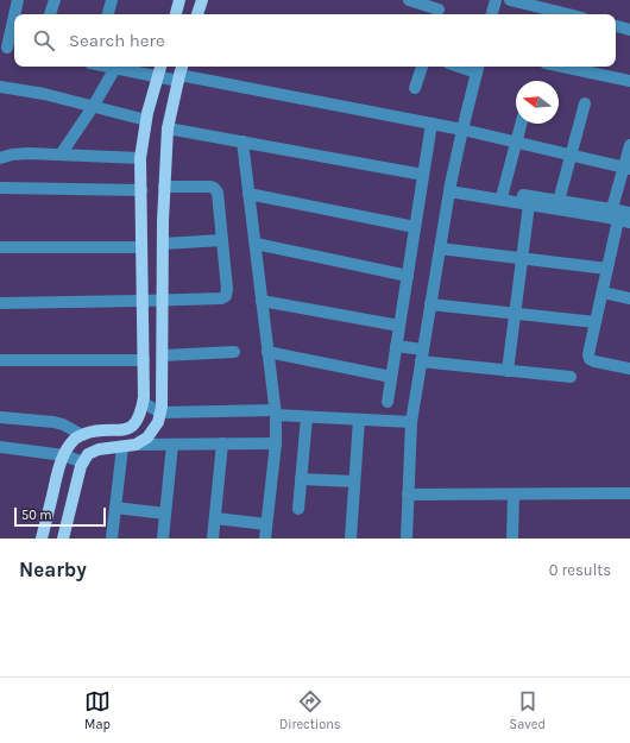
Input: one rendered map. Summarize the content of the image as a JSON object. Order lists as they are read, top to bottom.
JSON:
{
  "scale_bar": "50 m",
  "north": "left",
  "page": {
    "search": "Search here",
    "scale": "50 m",
    "heading": ["Nearby", "0 results"],
    "nav": ["Map", "Directions", "Saved"]
  }
}
